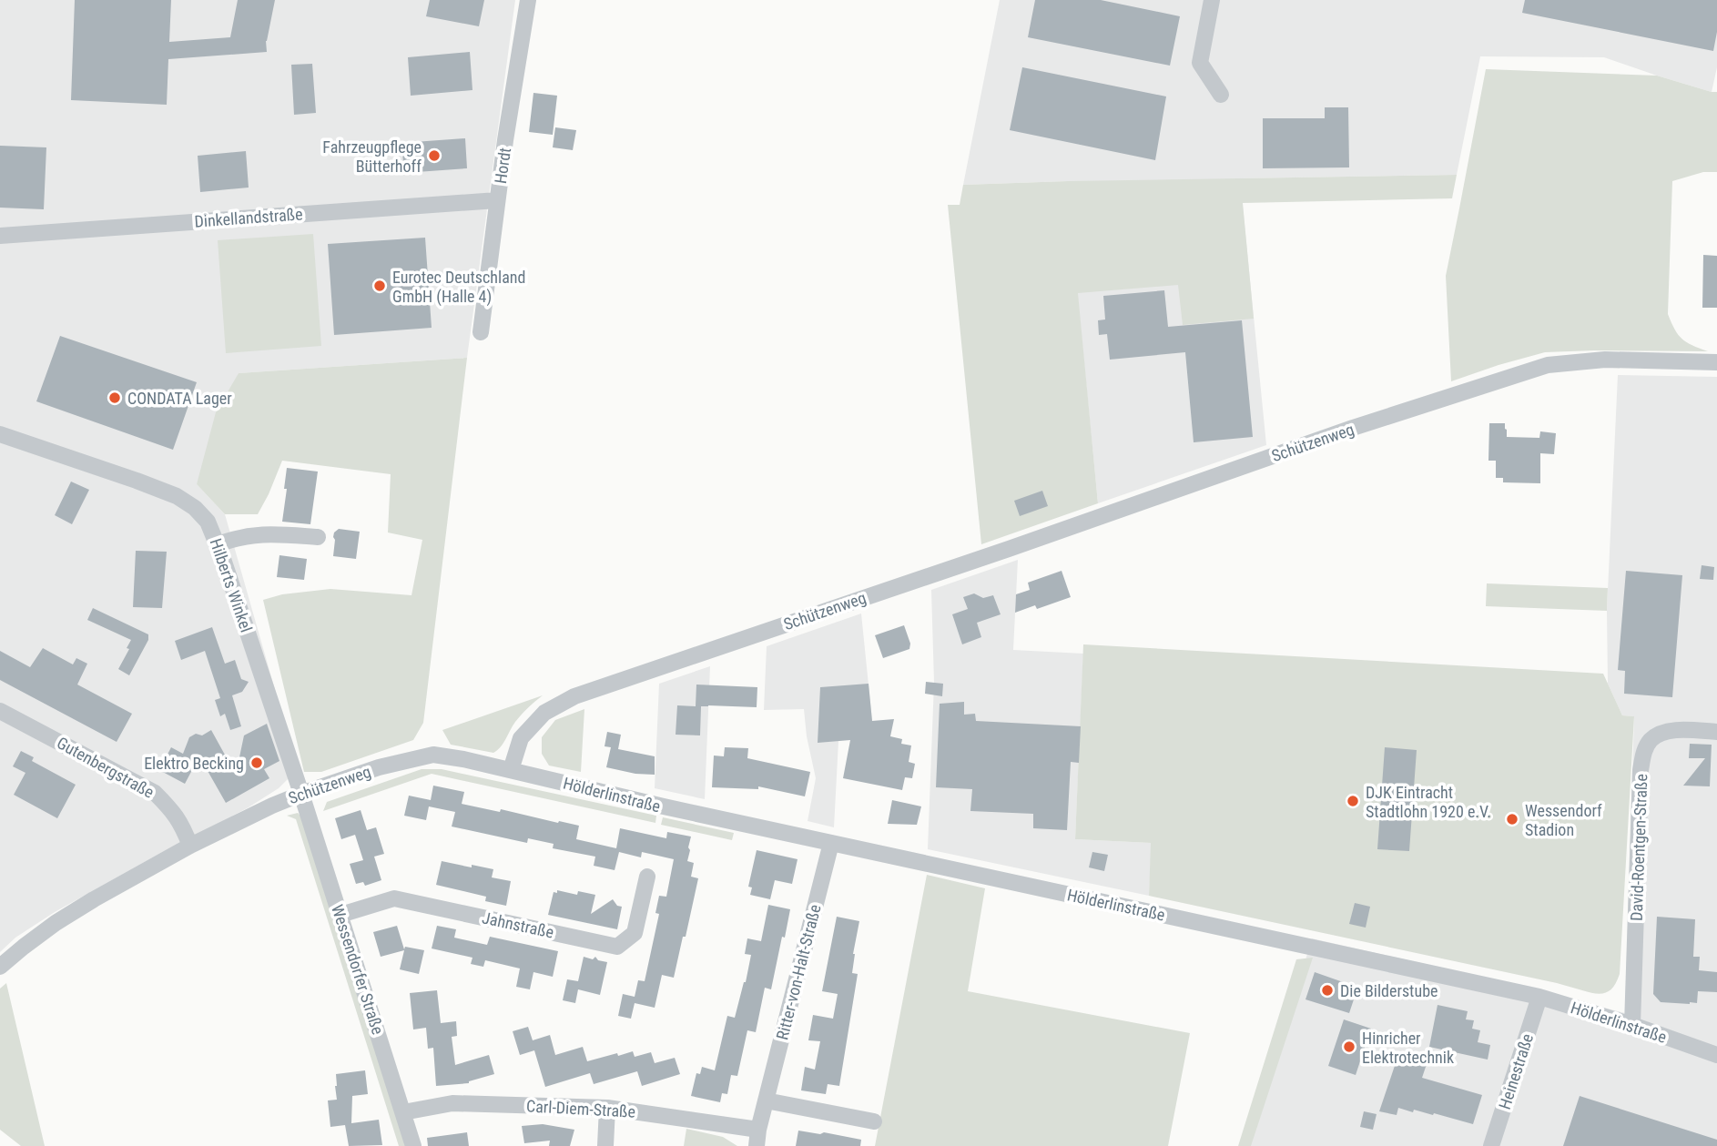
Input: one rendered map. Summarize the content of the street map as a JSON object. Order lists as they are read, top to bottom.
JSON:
{
  "streets": {
    "street": [
      "Hordt",
      "Dinkellandstraße",
      "Schützenweg",
      "Hilberts Winkel",
      "Gutenbergstraße",
      "Hölderlinstraße",
      "David-Roentgen-Straße",
      "Jahnstraße",
      "Wessendorfer Straße",
      "Ritter-von-Halt-Straße",
      "Heinestraße",
      "Carl-Diem-Straße"
    ]
  },
  "crossings": [
    ["Hordt", "Dinkellandstraße"],
    ["Schützenweg", "Hilberts Winkel"],
    ["Schützenweg", "Gutenbergstraße"],
    ["Schützenweg", "Hölderlinstraße"],
    ["Schützenweg", "Wessendorfer Straße"],
    ["Hilberts Winkel", "Wessendorfer Straße"],
    ["Hölderlinstraße", "David-Roentgen-Straße"],
    ["Hölderlinstraße", "Ritter-von-Halt-Straße"],
    ["Hölderlinstraße", "Heinestraße"],
    ["Jahnstraße", "Wessendorfer Straße"],
    ["Wessendorfer Straße", "Carl-Diem-Straße"],
    ["Ritter-von-Halt-Straße", "Carl-Diem-Straße"]
  ],
  "places": [
    "Fahrzeugpflege Bütterhoff",
    "Eurotec Deutschland GmbH (Halle 4)",
    "CONDATA Lager",
    "Elektro Becking",
    "DJK Eintracht Stadtlohn 1920 e.V.",
    "Wessendorf Stadion",
    "Die Bilderstube",
    "Hinricher Elektrotechnik"
  ]
}
